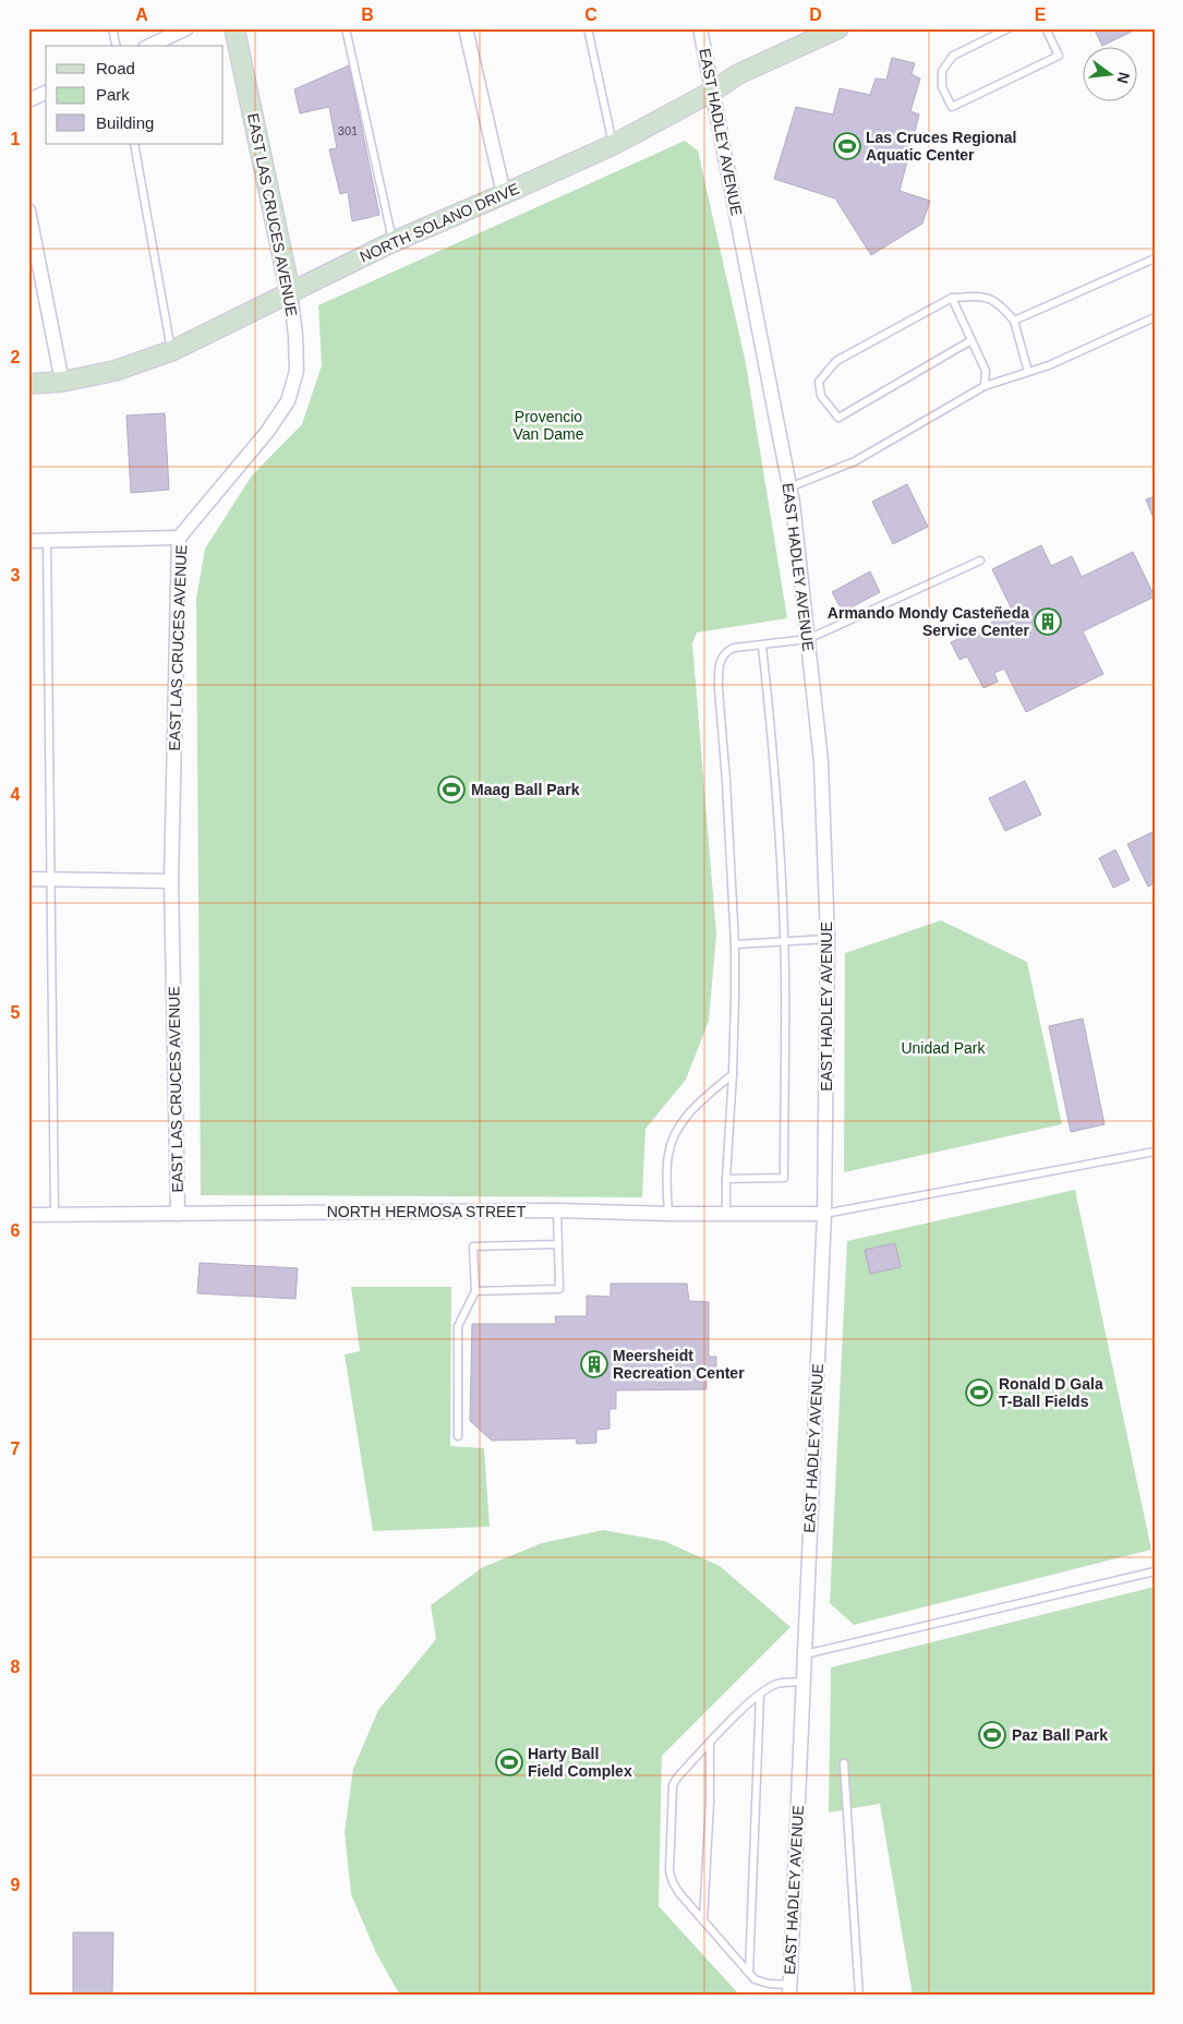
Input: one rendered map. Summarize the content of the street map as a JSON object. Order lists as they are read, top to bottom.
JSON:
{
  "streets": {
    "main road": ["EAST LAS CRUCES AVENUE", "NORTH SOLANO DRIVE"],
    "street": ["EAST HADLEY AVENUE", "NORTH HERMOSA STREET"]
  },
  "crossings": [
    ["EAST HADLEY AVENUE", "NORTH SOLANO DRIVE"],
    ["EAST HADLEY AVENUE", "NORTH HERMOSA STREET"],
    ["EAST LAS CRUCES AVENUE", "NORTH SOLANO DRIVE"],
    ["EAST LAS CRUCES AVENUE", "NORTH HERMOSA STREET"]
  ],
  "parks": ["Provencio Van Dame", "Unidad Park"],
  "places": {
    "sports": [
      "Las Cruces Regional Aquatic Center",
      "Maag Ball Park",
      "Ronald D Gala T-Ball Fields",
      "Paz Ball Park",
      "Harty Ball Field Complex"
    ],
    "building": ["Armando Mondy Casteñeda Service Center", "Meersheidt Recreation Center"]
  },
  "house_numbers": ["301"],
  "legend": ["Road", "Park", "Building"],
  "north": "right",
  "grid": {
    "columns": [
      "A",
      "B",
      "C",
      "D",
      "E"
    ],
    "rows": [
      "1",
      "2",
      "3",
      "4",
      "5",
      "6",
      "7",
      "8",
      "9"
    ]
  }
}
